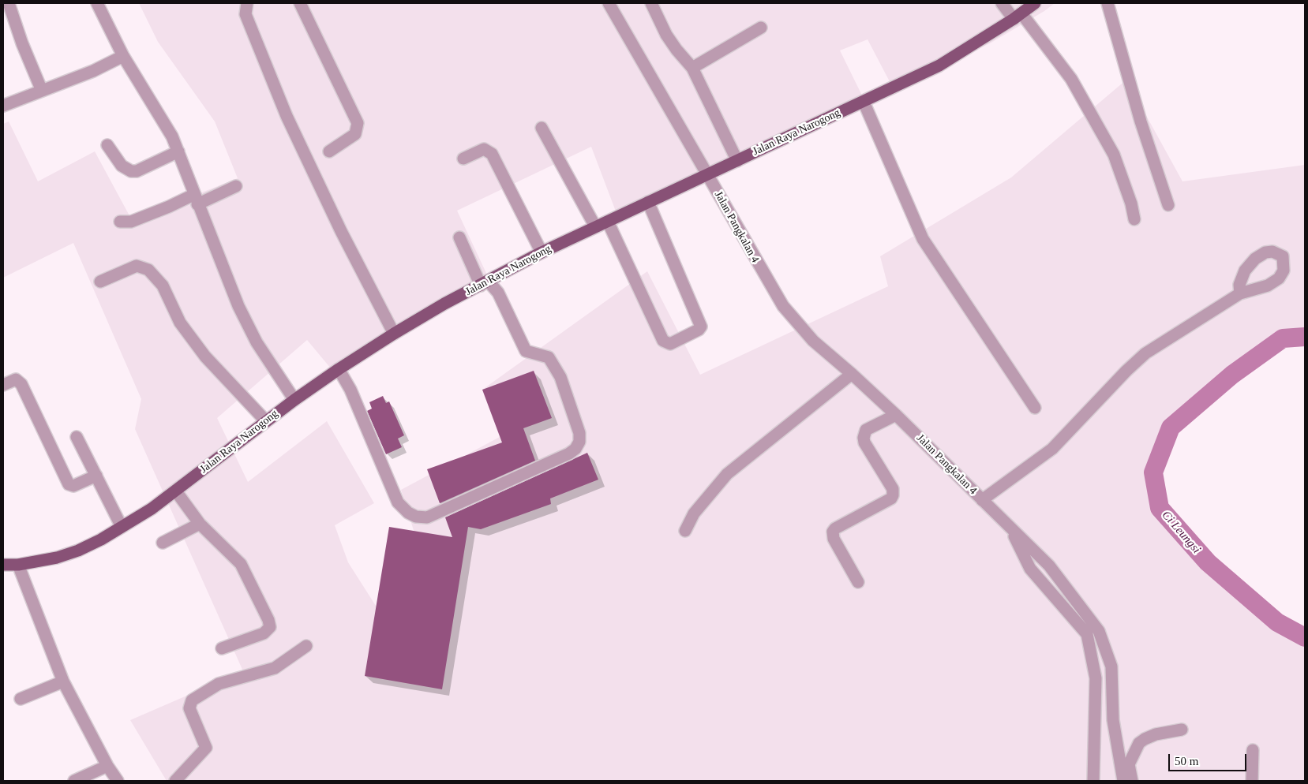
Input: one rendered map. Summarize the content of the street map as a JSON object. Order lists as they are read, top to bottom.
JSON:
{
  "streets": {
    "main road": ["Jalan Raya Narogong"],
    "street": ["Jalan Pangkalan 4"]
  },
  "crossings": [
    ["Jalan Raya Narogong", "Jalan Pangkalan 4"]
  ],
  "water": ["Ci Leungsi"],
  "scale_bar": "50 m"
}
